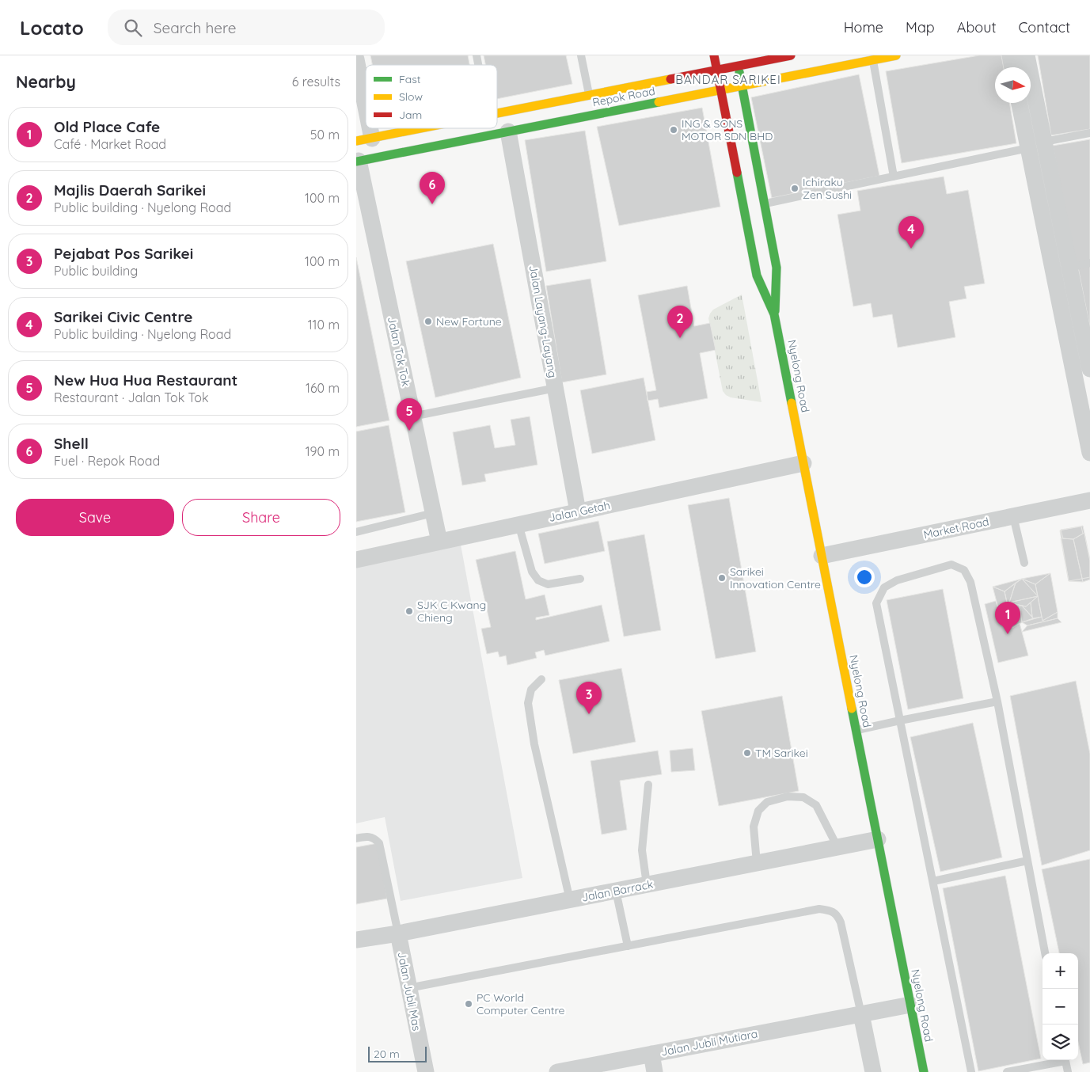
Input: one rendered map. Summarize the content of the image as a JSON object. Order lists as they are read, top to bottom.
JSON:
{
  "streets": {
    "main road": ["Repok Road", "Nyelong Road"],
    "street": [
      "Jalan Layang-Layang",
      "Jalan Tok Tok",
      "Jalan Getah",
      "Market Road",
      "Jalan Barrack",
      "Jalan Jubli Mas",
      "Jalan Jubli Mutiara"
    ]
  },
  "crossings": [
    ["Repok Road", "Jalan Layang-Layang"],
    ["Repok Road", "Jalan Tok Tok"],
    ["Repok Road", "Nyelong Road"],
    ["Jalan Layang-Layang", "Jalan Getah"],
    ["Jalan Tok Tok", "Jalan Getah"],
    ["Nyelong Road", "Jalan Getah"],
    ["Nyelong Road", "Market Road"],
    ["Nyelong Road", "Jalan Barrack"],
    ["Nyelong Road", "Jalan Jubli Mutiara"],
    ["Jalan Barrack", "Jalan Jubli Mas"]
  ],
  "districts": ["BANDAR SARIKEI"],
  "places": [
    "ING & SONS MOTOR SDN BHD",
    "Ichiraku Zen Sushi",
    "New Fortune",
    "Sarikei Innovation Centre",
    "SJK C Kwang Chieng",
    "TM Sarikei",
    "PC World Computer Centre"
  ],
  "legend": ["Fast", "Slow", "Jam"],
  "scale_bar": "20 m",
  "north": "right",
  "page": {
    "header": "Locato",
    "search": "Search here",
    "nav": [
      "Home",
      "Map",
      "About",
      "Contact"
    ],
    "heading": ["Nearby", "6 results"],
    "list": [
      {
        "mark": "1",
        "name": "Old Place Cafe",
        "note": "Café · Market Road",
        "value": "50 m"
      },
      {
        "mark": "2",
        "name": "Majlis Daerah Sarikei",
        "note": "Public building · Nyelong Road",
        "value": "100 m"
      },
      {
        "mark": "3",
        "name": "Pejabat Pos Sarikei",
        "note": "Public building",
        "value": "100 m"
      },
      {
        "mark": "4",
        "name": "Sarikei Civic Centre",
        "note": "Public building · Nyelong Road",
        "value": "110 m"
      },
      {
        "mark": "5",
        "name": "New Hua Hua Restaurant",
        "note": "Restaurant · Jalan Tok Tok",
        "value": "160 m"
      },
      {
        "mark": "6",
        "name": "Shell",
        "note": "Fuel · Repok Road",
        "value": "190 m"
      }
    ],
    "pins": [
      "6",
      "4",
      "2",
      "5",
      "1",
      "3"
    ],
    "buttons": ["Save", "Share"],
    "map_buttons": ["+", "−"],
    "scale": "20 m"
  }
}
